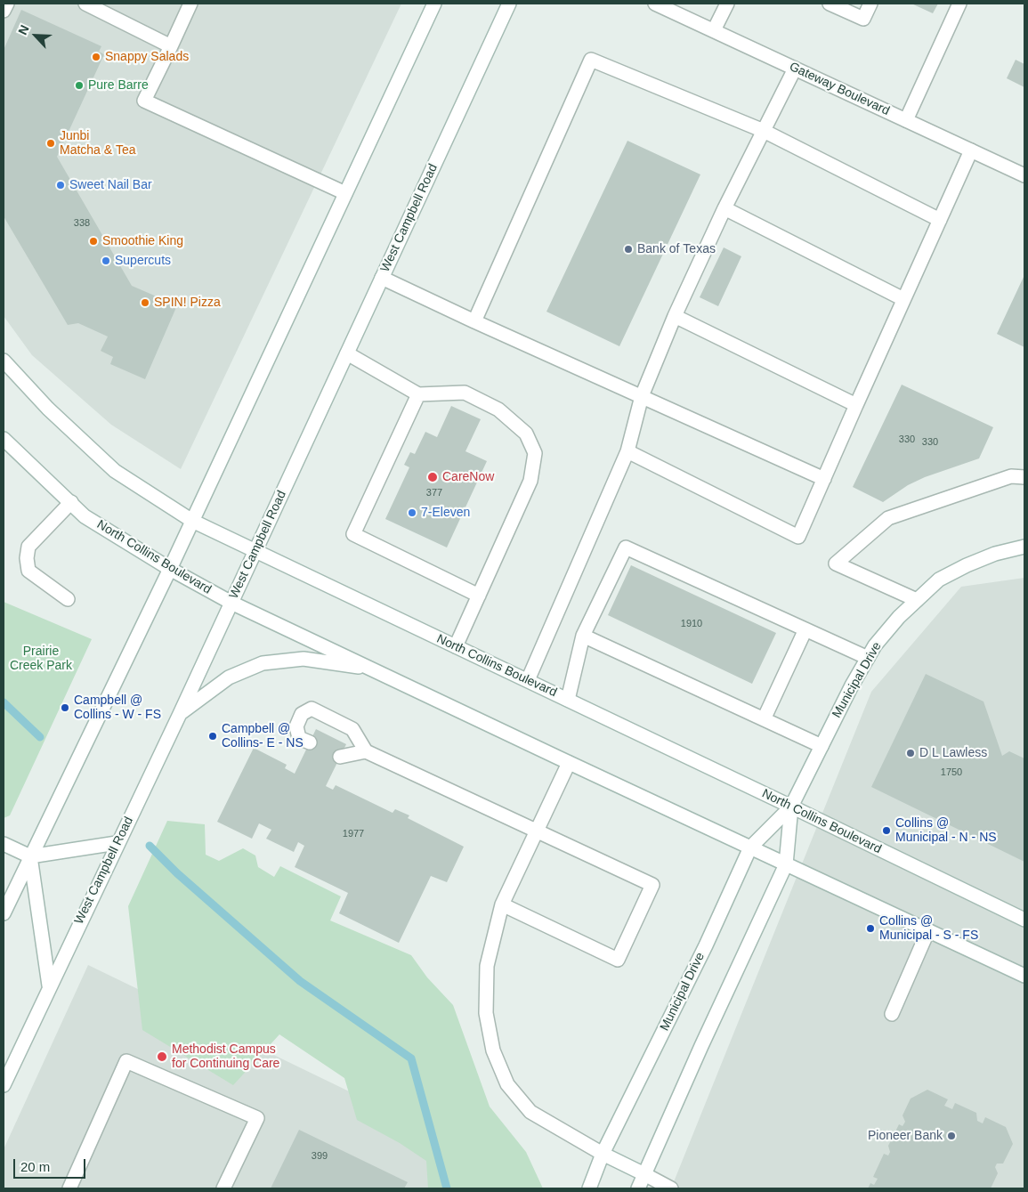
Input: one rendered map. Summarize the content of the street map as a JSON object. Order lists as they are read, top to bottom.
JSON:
{
  "streets": {
    "main road": [
      "Gateway Boulevard",
      "West Campbell Road",
      "North Collins Boulevard",
      "Municipal Drive"
    ]
  },
  "crossings": [
    ["West Campbell Road", "North Collins Boulevard"],
    ["North Collins Boulevard", "Municipal Drive"]
  ],
  "parks": ["Prairie Creek Park"],
  "places": [
    "Snappy Salads",
    "Pure Barre",
    "Junbi Matcha & Tea",
    "Sweet Nail Bar",
    "Smoothie King",
    "Bank of Texas",
    "Supercuts",
    "SPIN! Pizza",
    "CareNow",
    "7-Eleven",
    "Campbell @ Collins - W - FS",
    "Campbell @ Collins- E - NS",
    "D L Lawless",
    "Collins @ Municipal - N - NS",
    "Collins @ Municipal - S - FS",
    "Methodist Campus for Continuing Care",
    "Pioneer Bank"
  ],
  "house_numbers": [
    "338",
    "330",
    "330",
    "377",
    "1910",
    "1750",
    "1977",
    "399"
  ],
  "scale_bar": "20 m",
  "north": "top left"
}
